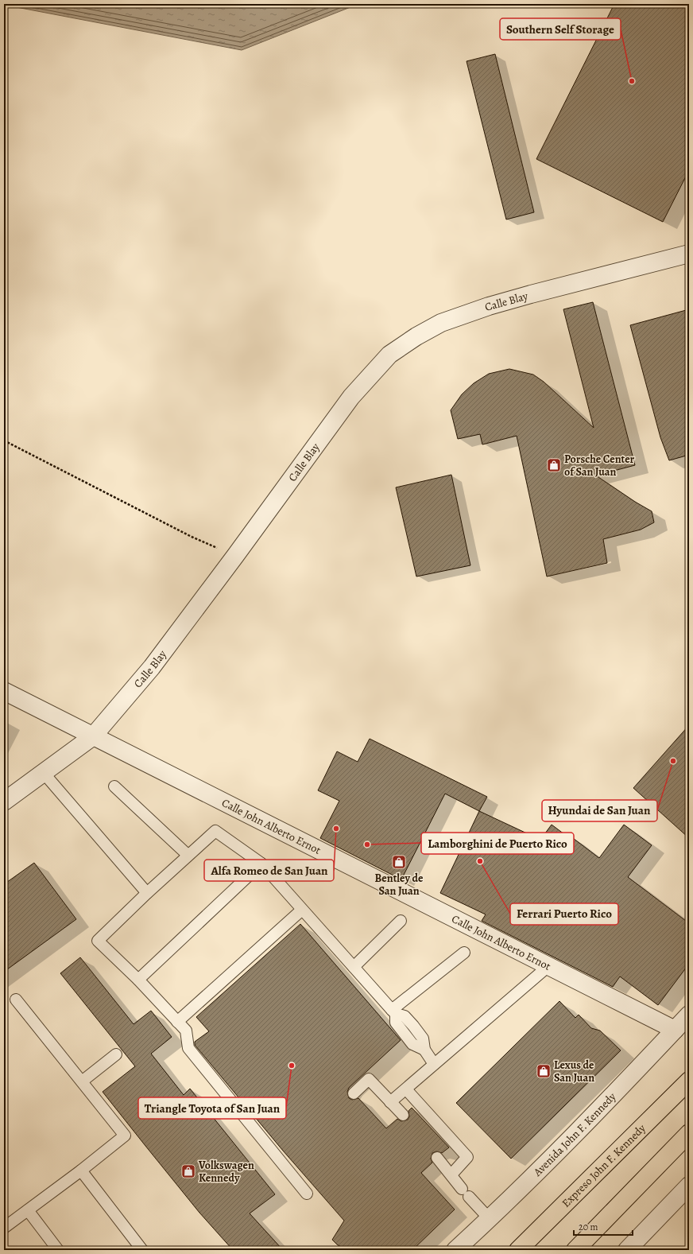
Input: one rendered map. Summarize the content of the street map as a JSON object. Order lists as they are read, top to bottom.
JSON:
{
  "streets": {
    "highway": ["Expreso John F. Kennedy"],
    "street": ["Calle Blay", "Calle John Alberto Ernot", "Avenida John F. Kennedy"]
  },
  "crossings": [
    ["Calle Blay", "Calle John Alberto Ernot"],
    ["Calle John Alberto Ernot", "Avenida John F. Kennedy"]
  ],
  "places": {
    "other": [
      "Southern Self Storage",
      "Hyundai de San Juan",
      "Alfa Romeo de San Juan",
      "Lamborghini de Puerto Rico",
      "Ferrari Puerto Rico",
      "Triangle Toyota of San Juan"
    ],
    "shop": [
      "Porsche Center of San Juan",
      "Bentley de San Juan",
      "Lexus de San Juan",
      "Volkswagen Kennedy"
    ]
  },
  "scale_bar": "20 m"
}
